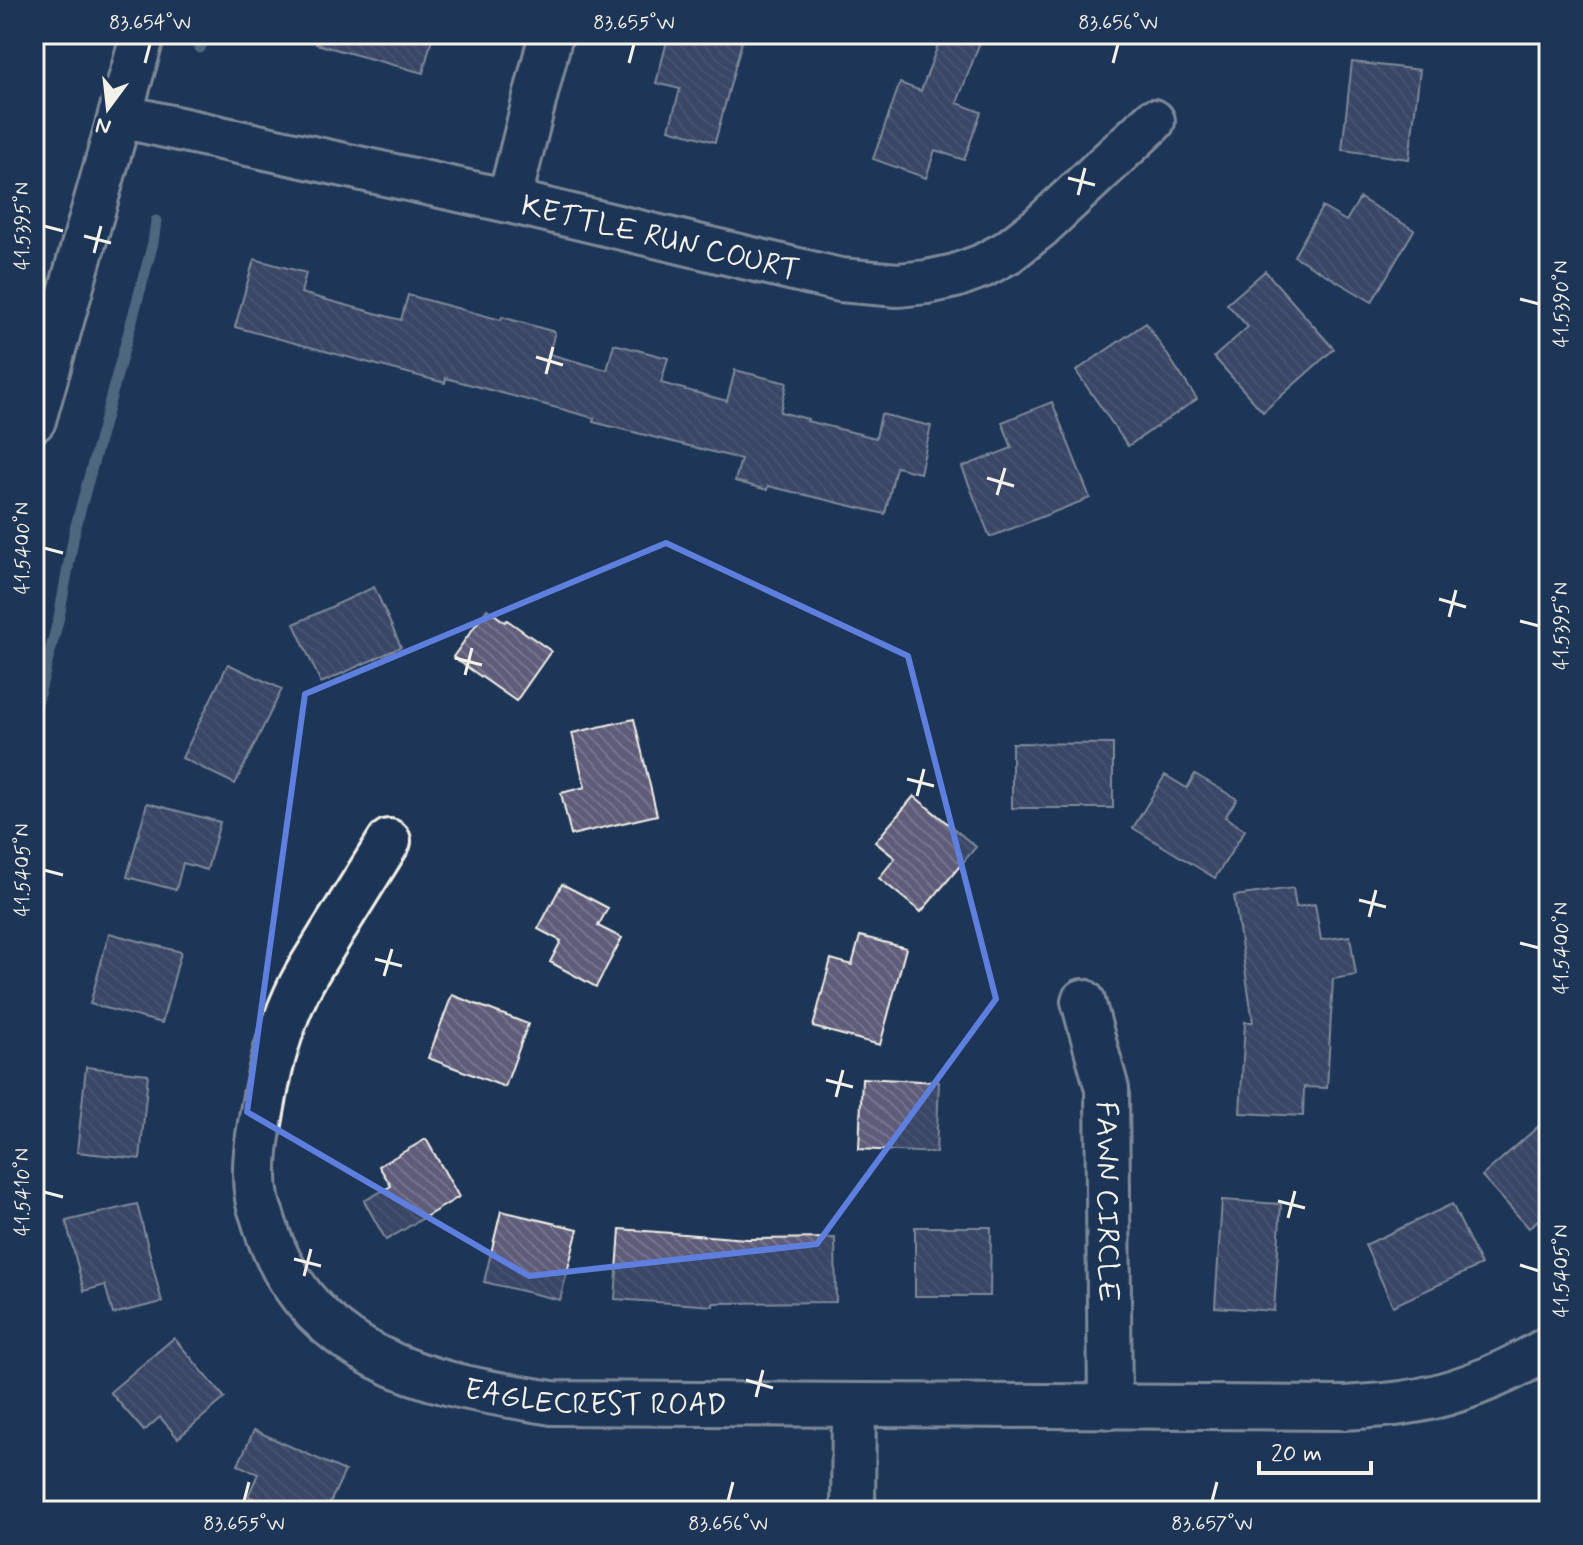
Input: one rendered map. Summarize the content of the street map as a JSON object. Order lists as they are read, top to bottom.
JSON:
{
  "streets": {
    "street": ["KETTLE RUN COURT", "FAWN CIRCLE", "EAGLECREST ROAD"]
  },
  "crossings": [
    ["FAWN CIRCLE", "EAGLECREST ROAD"]
  ],
  "scale_bar": "20 m",
  "north": "bottom",
  "coordinates": [
    "83.654°W",
    "83.655°W",
    "83.656°W",
    "41.5395°N",
    "41.5390°N",
    "41.5400°N",
    "41.5405°N",
    "41.5410°N",
    "83.657°W"
  ]
}
